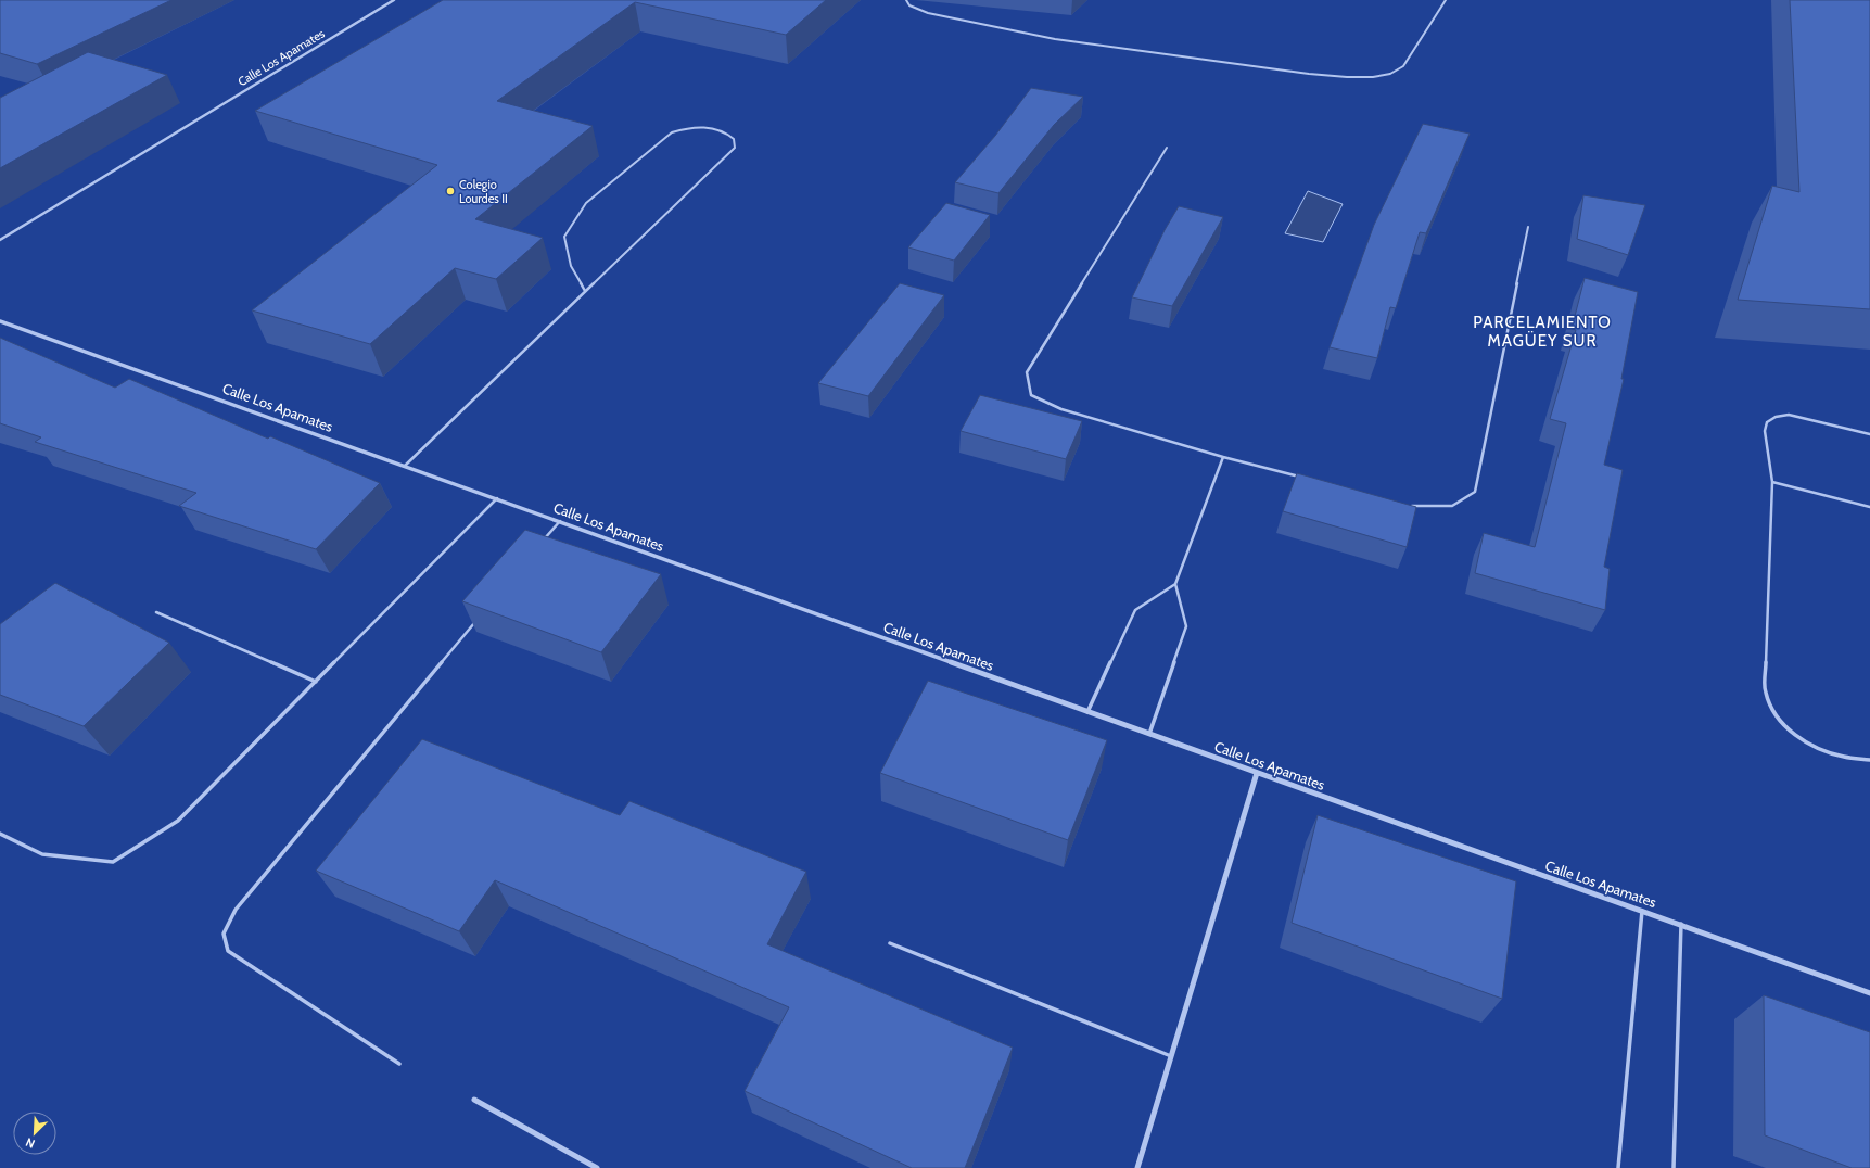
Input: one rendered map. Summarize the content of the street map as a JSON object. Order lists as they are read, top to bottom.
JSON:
{
  "streets": {
    "street": ["Calle Los Apamates"]
  },
  "districts": ["PARCELAMIENTO MAGÜEY SUR"],
  "places": ["Colegio Lourdes II"],
  "north": "bottom left"
}
